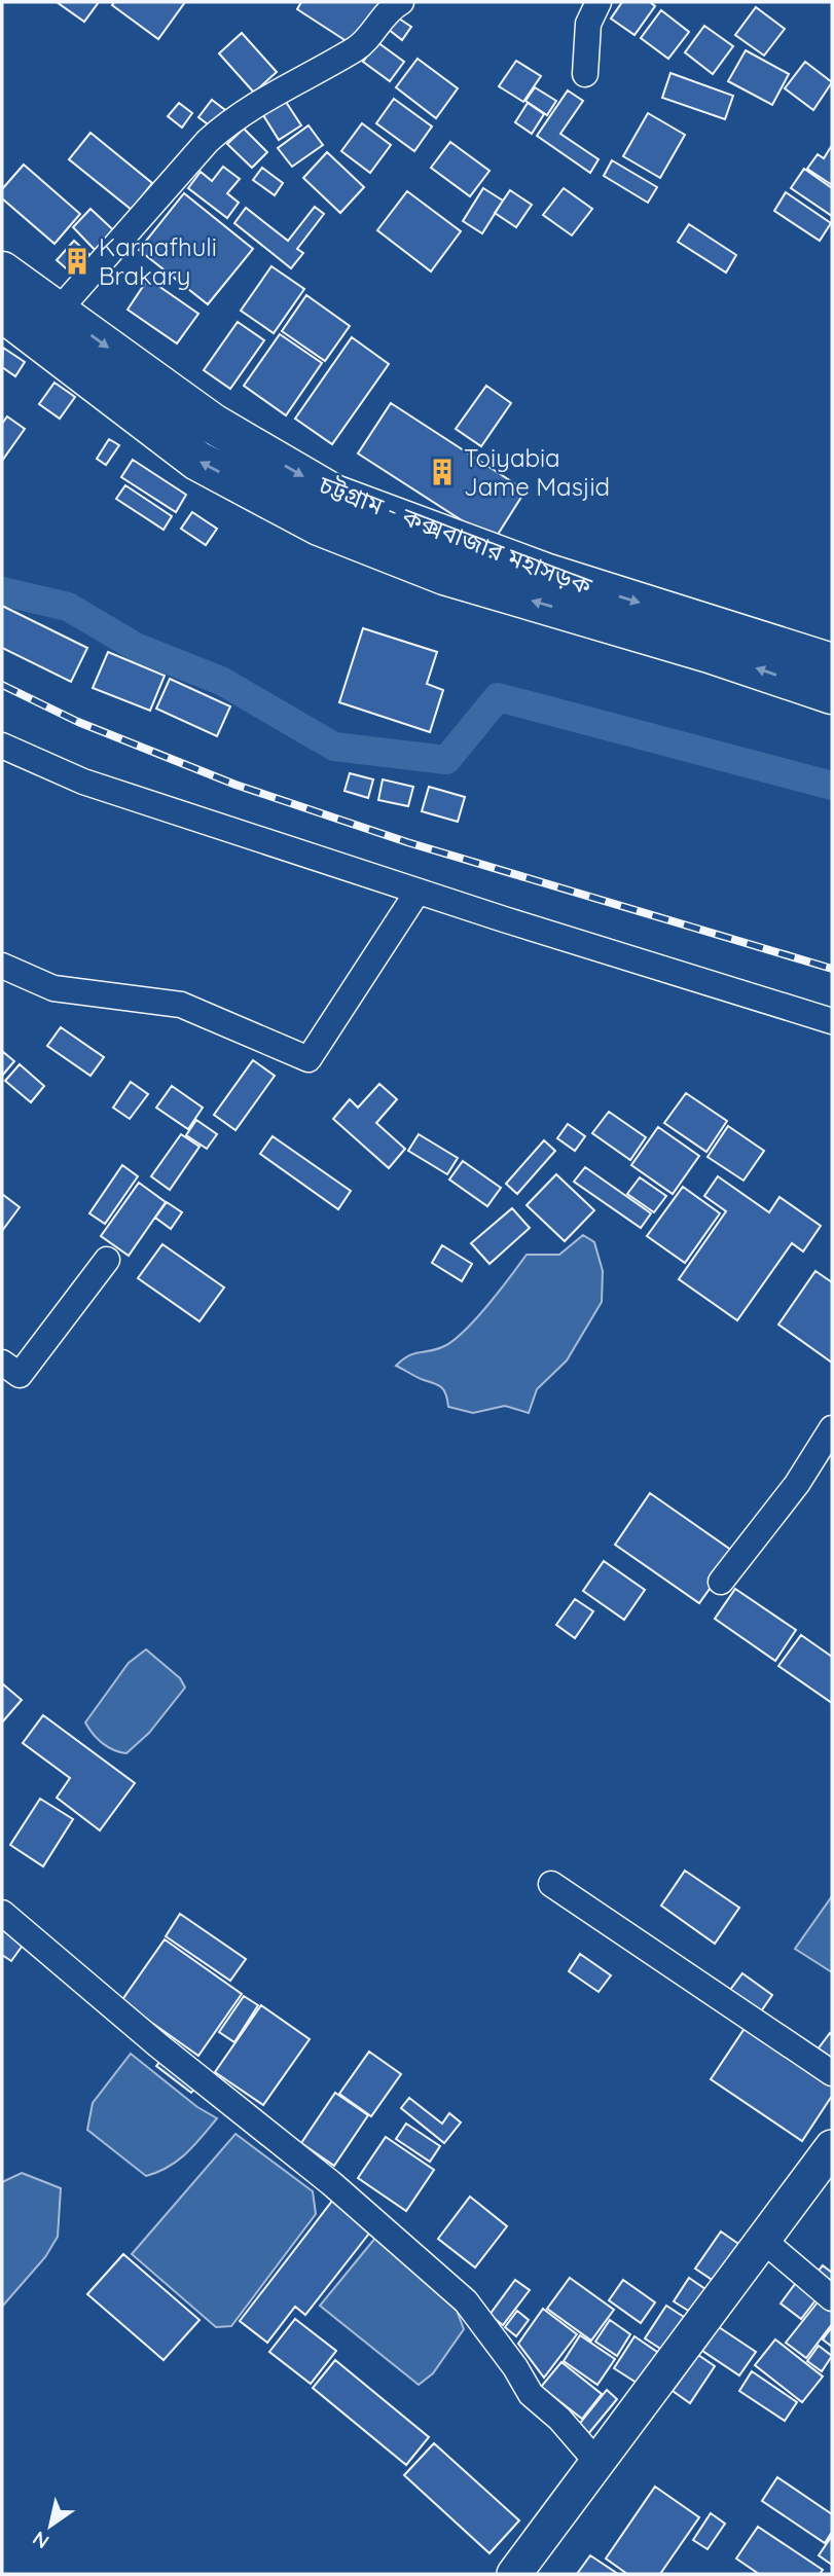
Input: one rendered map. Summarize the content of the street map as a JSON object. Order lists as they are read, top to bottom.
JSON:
{
  "streets": {
    "highway": ["চট্টগ্রাম - কক্সবাজার মহাসড়ক"]
  },
  "places": {
    "building": ["Karnafhuli Brakary", "Toiyabia Jame Masjid"]
  },
  "north": "bottom left"
}
